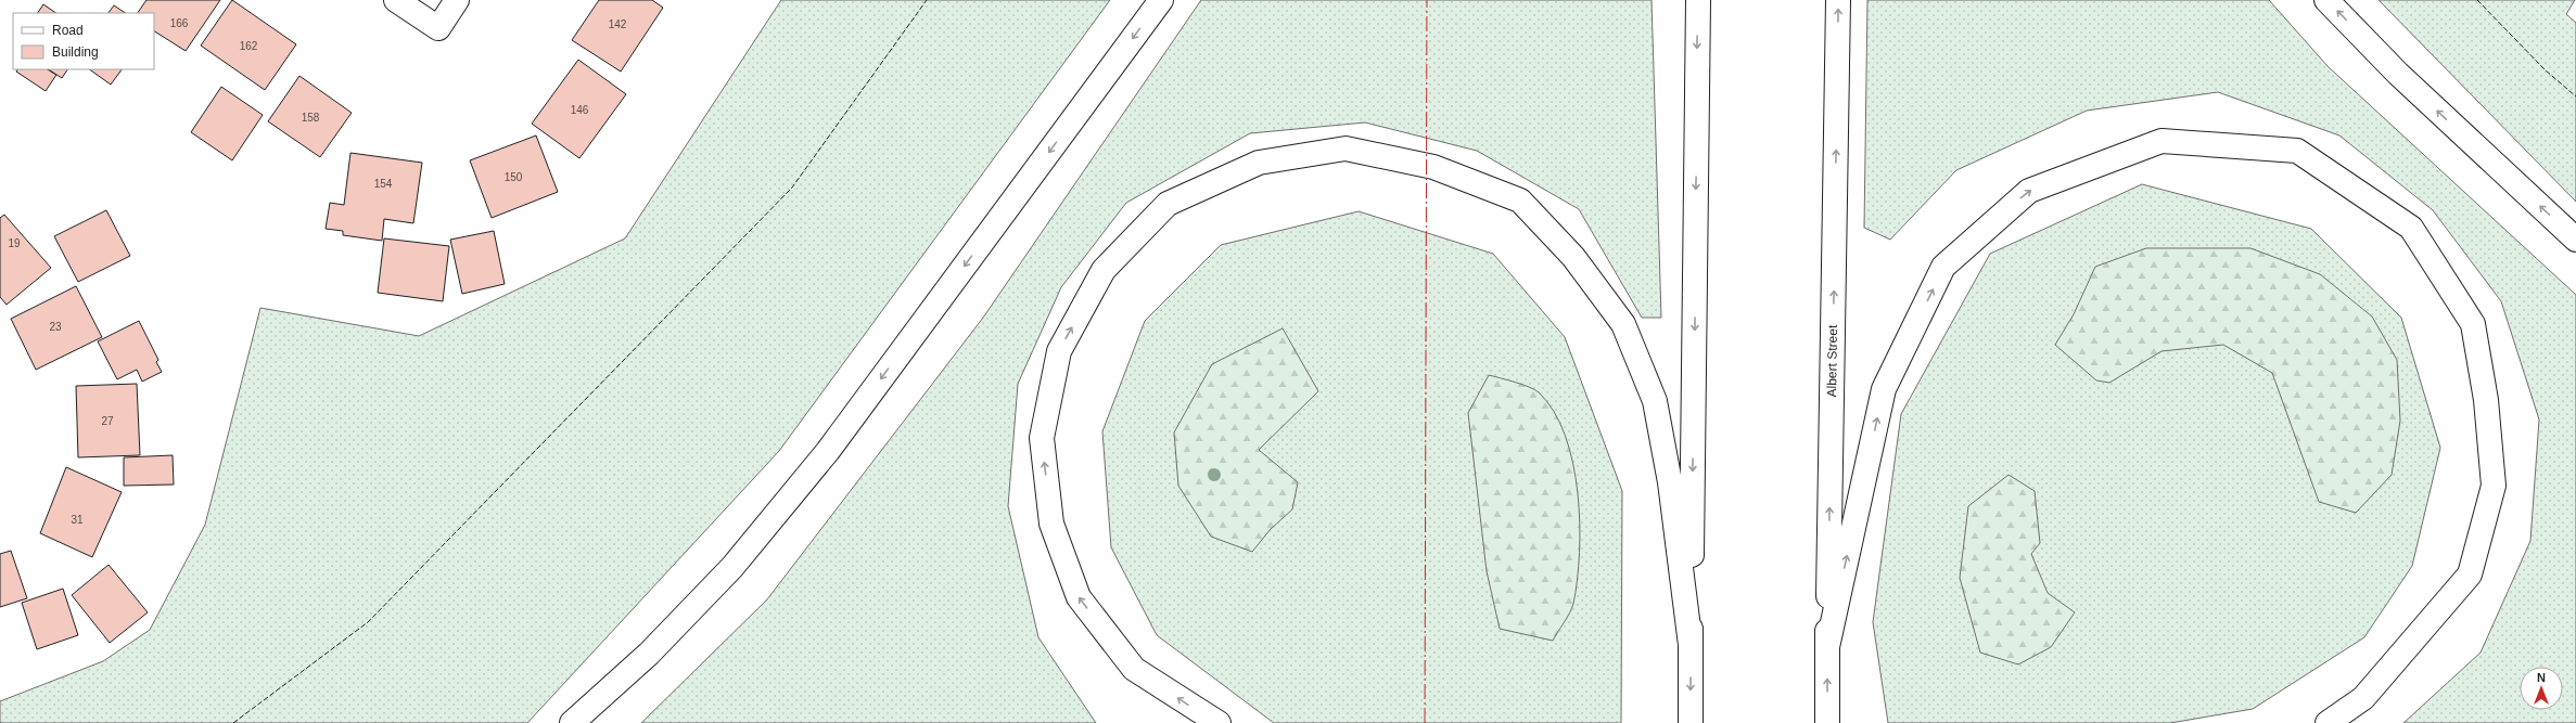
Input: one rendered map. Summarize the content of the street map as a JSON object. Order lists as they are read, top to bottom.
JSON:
{
  "streets": {
    "main road": ["Albert Street"]
  },
  "house_numbers": [
    "166",
    "142",
    "162",
    "146",
    "158",
    "150",
    "154",
    "19",
    "23",
    "27",
    "31"
  ],
  "legend": ["Road", "Building"],
  "north": "top"
}
